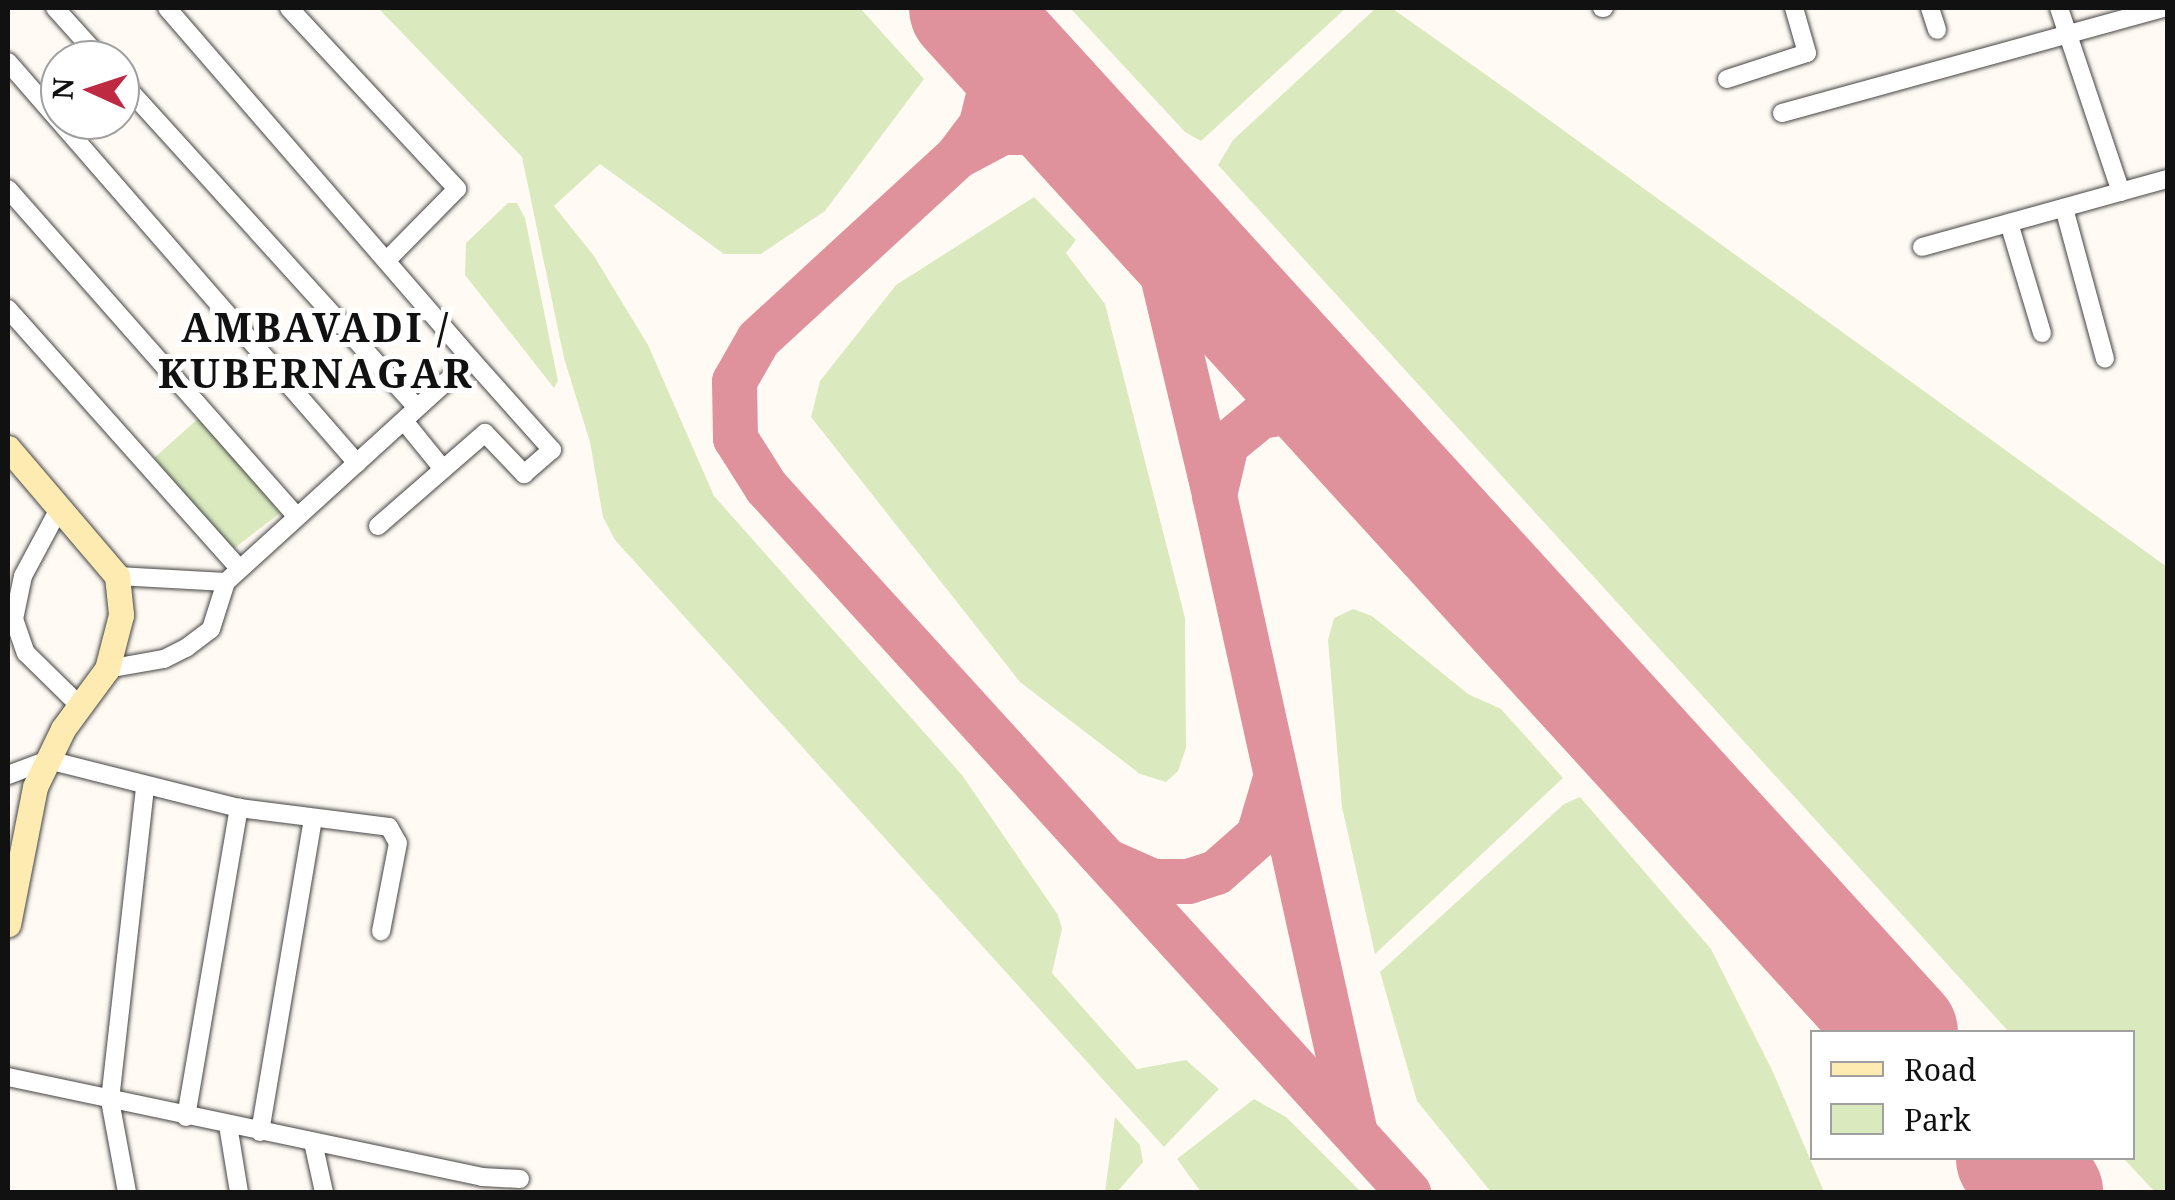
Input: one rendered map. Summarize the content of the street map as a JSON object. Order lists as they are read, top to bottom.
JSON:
{
  "districts": ["AMBAVADI / KUBERNAGAR"],
  "legend": ["Road", "Park"],
  "north": "left"
}
